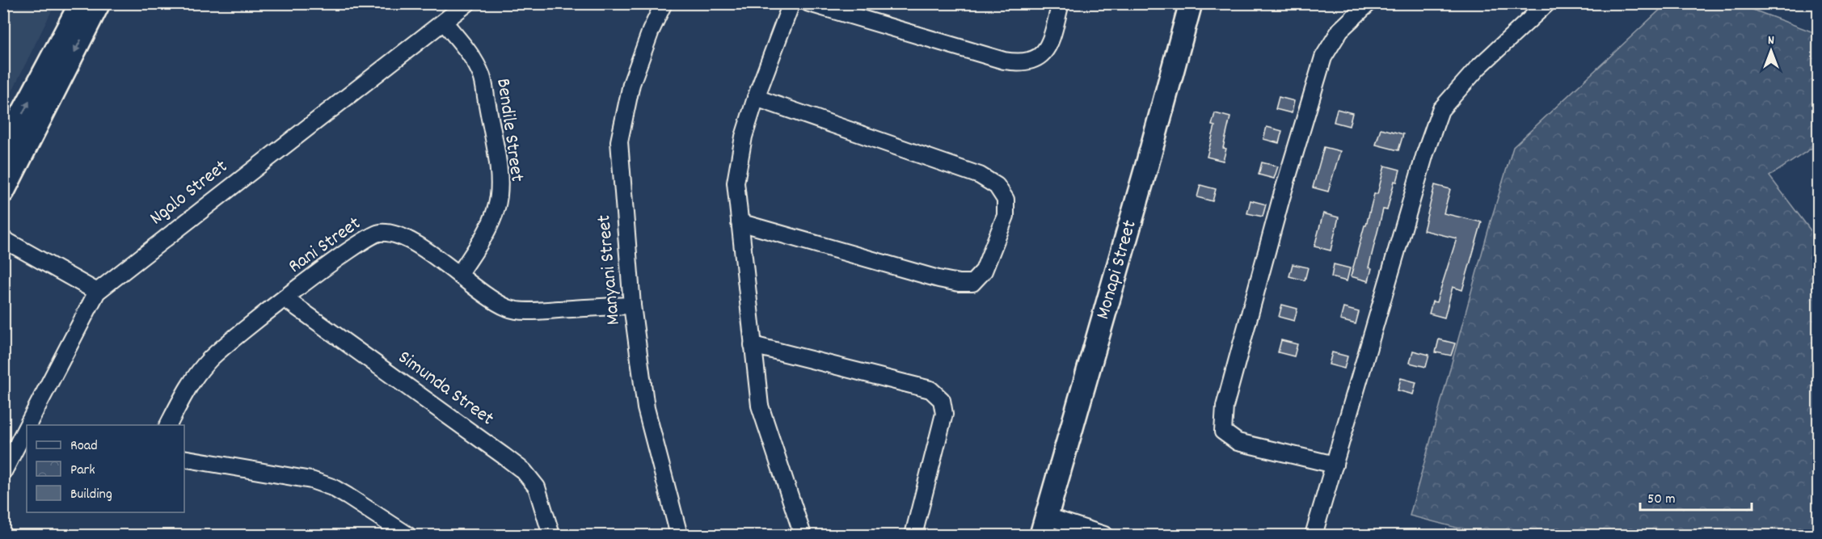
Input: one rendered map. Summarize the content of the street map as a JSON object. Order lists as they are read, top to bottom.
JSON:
{
  "streets": {
    "street": [
      "Bendile Street",
      "Ngalo Street",
      "Rani Street",
      "Manyani Street",
      "Monapi Street",
      "Simunda Street"
    ]
  },
  "crossings": [
    ["Bendile Street", "Ngalo Street"],
    ["Bendile Street", "Rani Street"],
    ["Rani Street", "Manyani Street"],
    ["Rani Street", "Simunda Street"]
  ],
  "legend": ["Road", "Park", "Building"],
  "scale_bar": "50 m",
  "north": "top"
}
